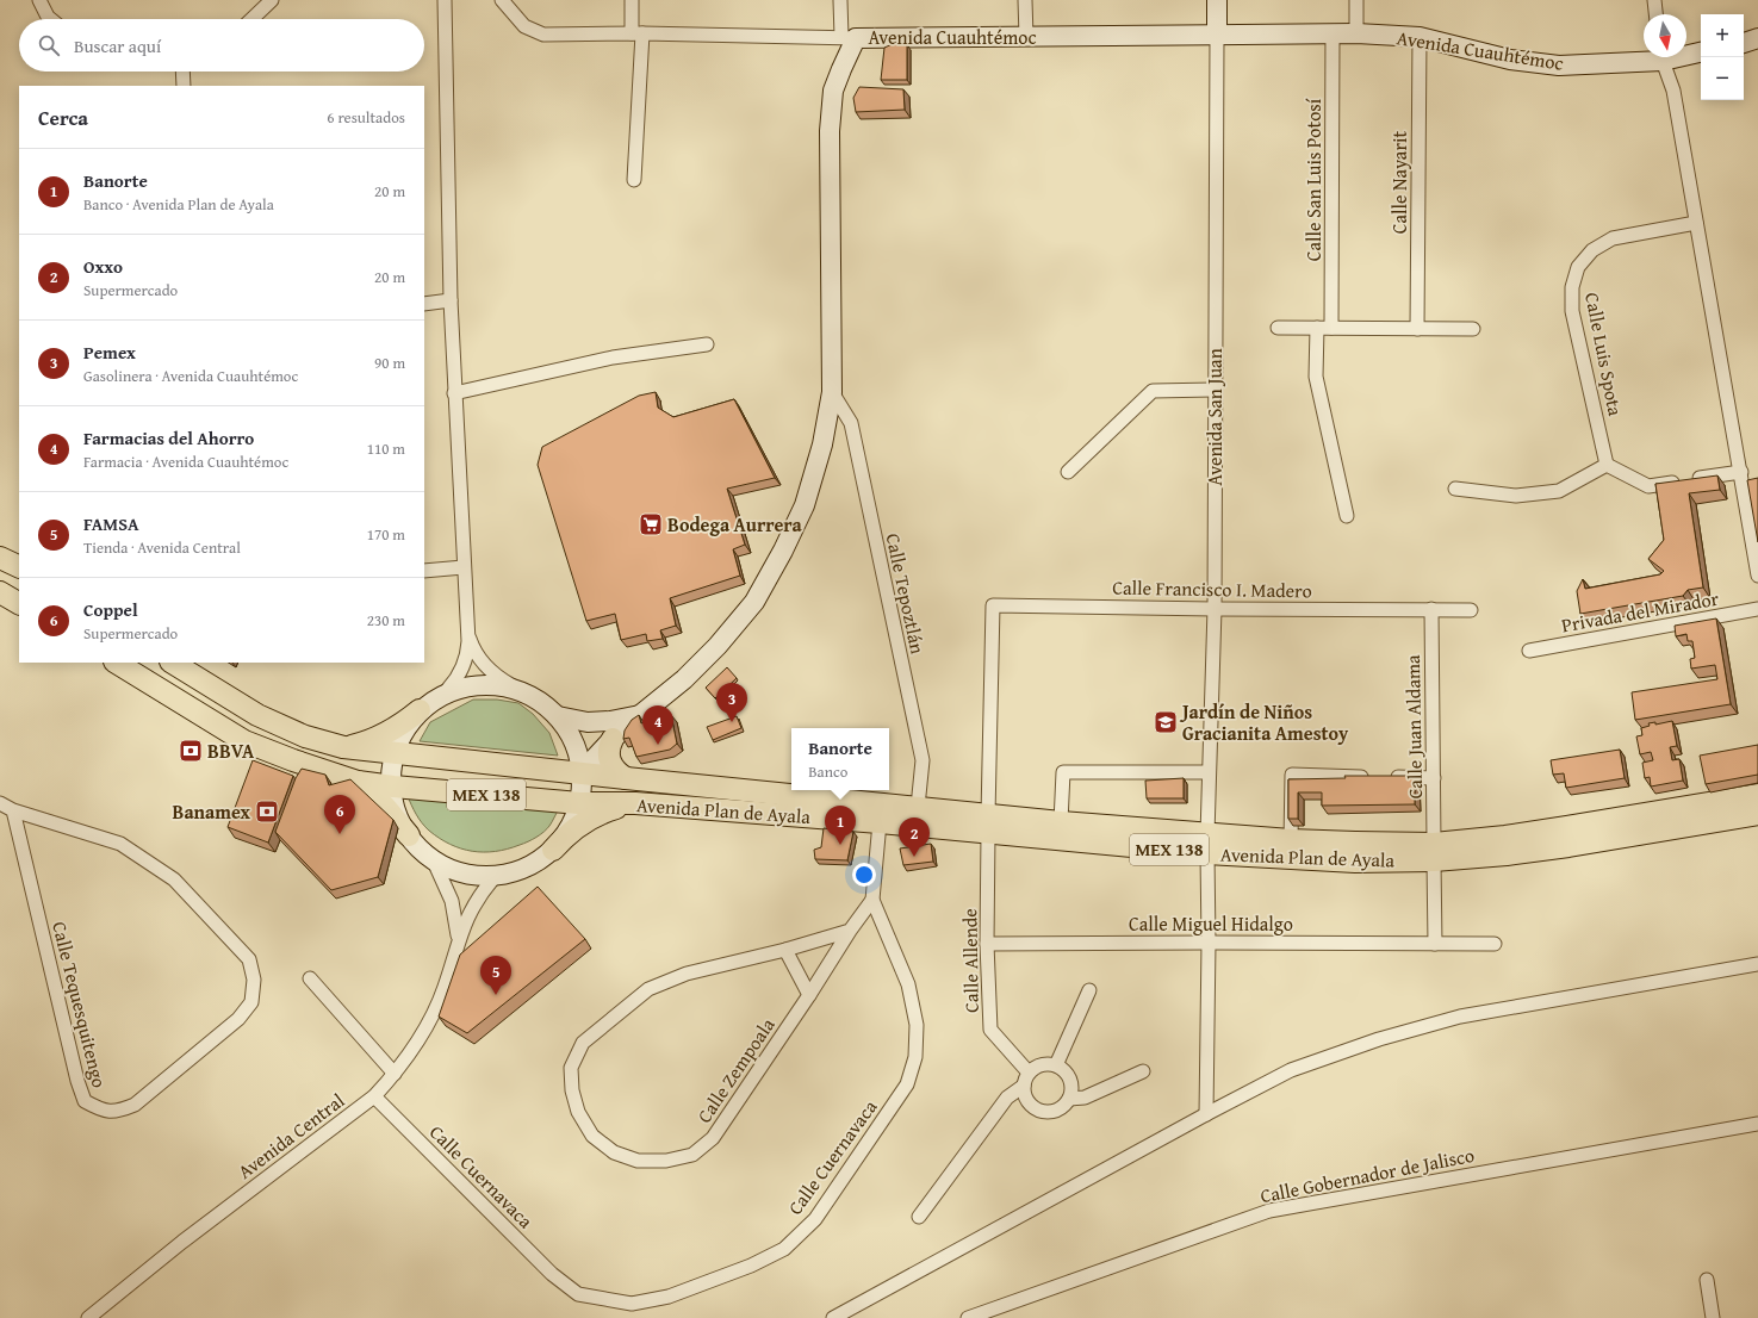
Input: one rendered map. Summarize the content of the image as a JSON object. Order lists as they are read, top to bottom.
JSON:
{
  "streets": {
    "main road": [
      "Avenida Cuauhtémoc",
      "Avenida San Juan",
      "MEX 138",
      "Avenida Plan de Ayala"
    ],
    "street": [
      "Calle San Luis Potosí",
      "Calle Nayarit",
      "Calle Luis Spota",
      "Calle Francisco I. Madero",
      "Calle Tepoztlán",
      "Privada del Mirador",
      "Calle Juan Aldama",
      "Calle Miguel Hidalgo",
      "Calle Allende",
      "Calle Tequesquitengo",
      "Calle Zempoala",
      "Avenida Central",
      "Calle Cuernavaca",
      "Calle Gobernador de Jalisco"
    ]
  },
  "crossings": [
    ["Avenida Cuauhtémoc", "Calle San Luis Potosí"],
    ["Avenida Cuauhtémoc", "Calle Nayarit"],
    ["Avenida Cuauhtémoc", "Avenida San Juan"],
    ["Avenida Cuauhtémoc", "Calle Tepoztlán"],
    ["Avenida Cuauhtémoc", "Avenida Plan de Ayala"],
    ["Avenida San Juan", "Calle Francisco I. Madero"],
    ["Avenida San Juan", "Avenida Plan de Ayala"],
    ["Avenida San Juan", "Calle Miguel Hidalgo"],
    ["Calle Francisco I. Madero", "Calle Juan Aldama"],
    ["Calle Francisco I. Madero", "Calle Allende"],
    ["Calle Tepoztlán", "Avenida Plan de Ayala"],
    ["Calle Juan Aldama", "Avenida Plan de Ayala"],
    ["Calle Juan Aldama", "Calle Miguel Hidalgo"],
    ["Avenida Plan de Ayala", "Calle Allende"],
    ["Avenida Plan de Ayala", "Calle Cuernavaca"],
    ["Calle Miguel Hidalgo", "Calle Allende"],
    ["Calle Zempoala", "Calle Cuernavaca"],
    ["Avenida Central", "Calle Cuernavaca"]
  ],
  "places": {
    "supermarket": ["Bodega Aurrera"],
    "school or university": ["Jardín de Niños Gracianita Amestoy"],
    "bank": ["BBVA", "Banamex"]
  },
  "north": "bottom",
  "page": {
    "map_buttons": ["+", "−"],
    "search": "Buscar aquí",
    "heading": ["Cerca", "6 resultados"],
    "list": [
      {
        "mark": "1",
        "name": "Banorte",
        "note": "Banco · Avenida Plan de Ayala",
        "value": "20 m"
      },
      {
        "mark": "2",
        "name": "Oxxo",
        "note": "Supermercado",
        "value": "20 m"
      },
      {
        "mark": "3",
        "name": "Pemex",
        "note": "Gasolinera · Avenida Cuauhtémoc",
        "value": "90 m"
      },
      {
        "mark": "4",
        "name": "Farmacias del Ahorro",
        "note": "Farmacia · Avenida Cuauhtémoc",
        "value": "110 m"
      },
      {
        "mark": "5",
        "name": "FAMSA",
        "note": "Tienda · Avenida Central",
        "value": "170 m"
      },
      {
        "mark": "6",
        "name": "Coppel",
        "note": "Supermercado",
        "value": "230 m"
      }
    ],
    "pins": [
      "3",
      "4",
      "6",
      "1",
      "2",
      "5"
    ],
    "popup": ["Banorte", "Banco"]
  }
}
